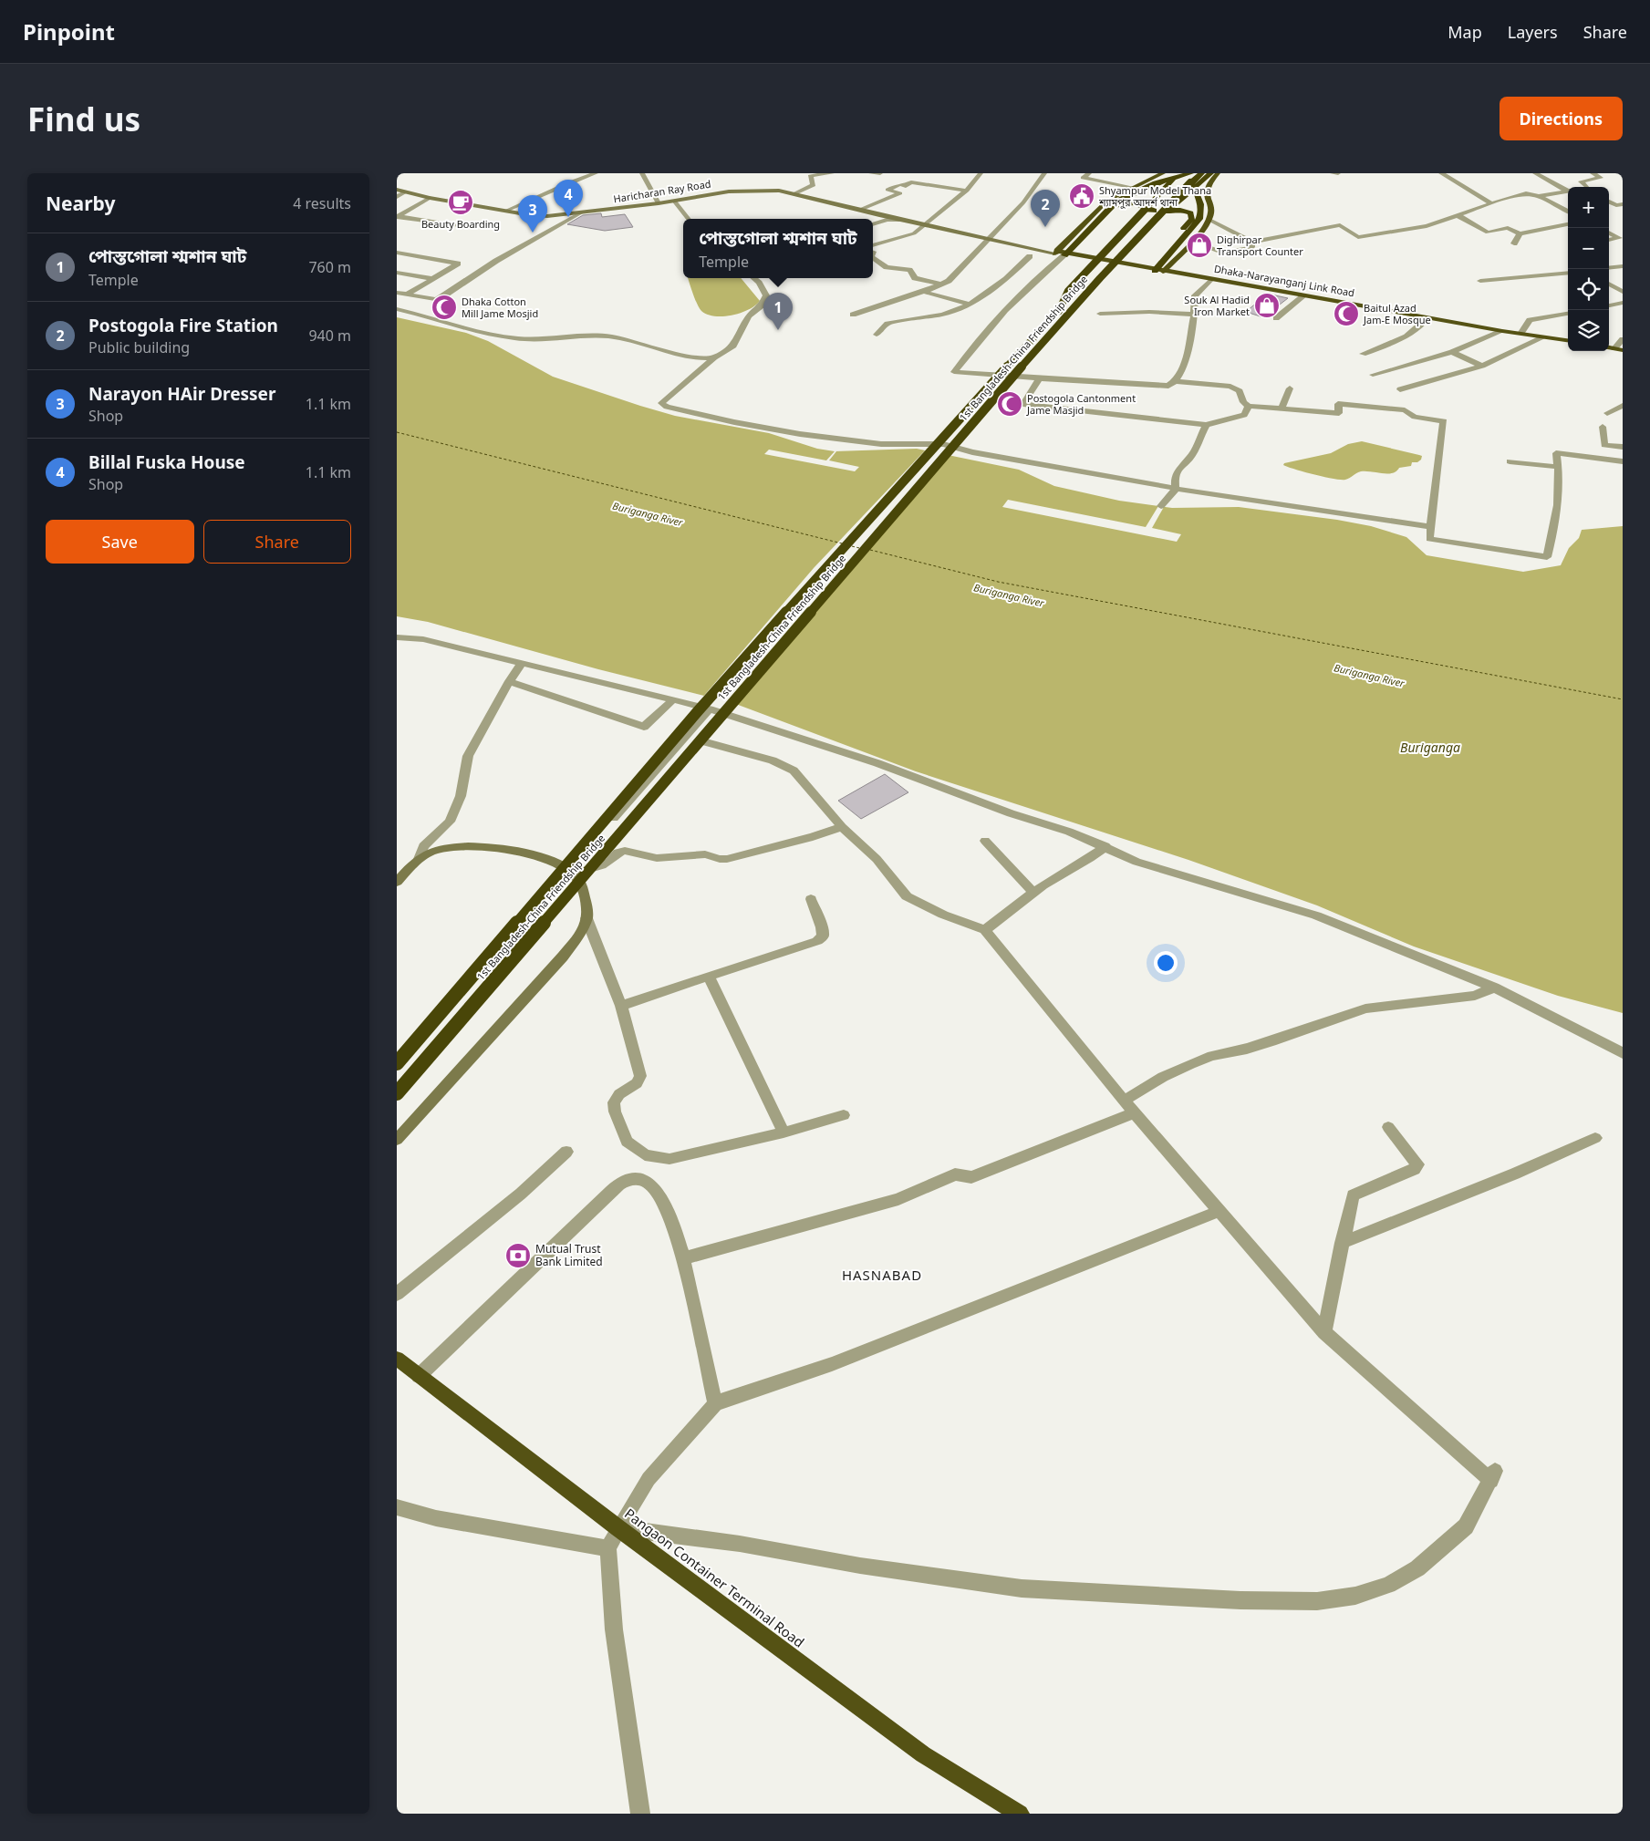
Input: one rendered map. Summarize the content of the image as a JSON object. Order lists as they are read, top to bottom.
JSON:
{
  "streets": {
    "highway": ["Dhaka-Narayanganj Link Road", "1st Bangladesh-China Friendship Bridge", "Pangaon Container Terminal Road"],
    "main road": ["Haricharan Ray Road"]
  },
  "crossings": [
    ["Haricharan Ray Road", "Dhaka-Narayanganj Link Road"]
  ],
  "districts": ["HASNABAD"],
  "water": ["Buriganga River", "Buriganga"],
  "places": {
    "public building": ["Shyampur Model Thana শ্যামপুর আদর্শ থানা"],
    "cafe": ["Beauty Boarding"],
    "shop": ["Dighirpar Transport Counter", "Souk Al Hadid Iron Market"],
    "mosque": ["Dhaka Cotton Mill Jame Mosjid", "Baitul Azad Jam-E Mosque", "Postogola Cantonment Jame Masjid"],
    "bank": ["Mutual Trust Bank Limited"]
  },
  "page": {
    "header": "Pinpoint",
    "nav": ["Map", "Layers", "Share"],
    "buttons": [
      "Directions",
      ["Save", "Share"]
    ],
    "title": "Find us",
    "heading": ["Nearby", "4 results"],
    "pins": [
      "4",
      "2",
      "3",
      "1"
    ],
    "map_buttons": ["+", "−"],
    "popup": ["পোস্তগোলা শ্মশান ঘাট", "Temple"],
    "list": [
      {
        "mark": "1",
        "name": "পোস্তগোলা শ্মশান ঘাট",
        "note": "Temple",
        "value": "760 m"
      },
      {
        "mark": "2",
        "name": "Postogola Fire Station",
        "note": "Public building",
        "value": "940 m"
      },
      {
        "mark": "3",
        "name": "Narayon HAir Dresser",
        "note": "Shop",
        "value": "1.1 km"
      },
      {
        "mark": "4",
        "name": "Billal Fuska House",
        "note": "Shop",
        "value": "1.1 km"
      }
    ]
  }
}
